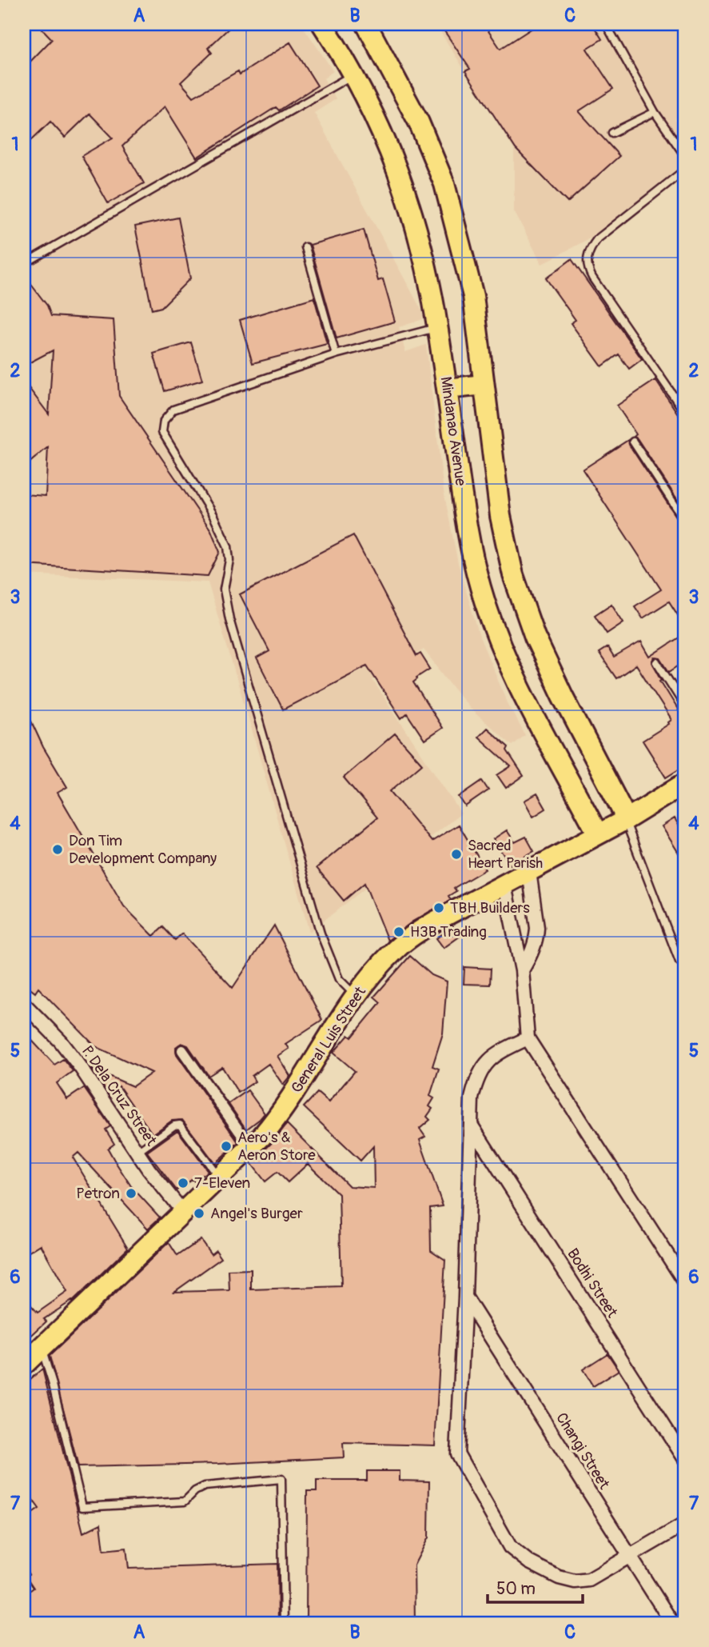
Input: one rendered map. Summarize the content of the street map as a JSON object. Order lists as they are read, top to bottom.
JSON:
{
  "streets": {
    "main road": ["Mindanao Avenue", "General Luis Street"],
    "street": ["P. Dela Cruz Street", "Bodhi Street", "Changi Street"]
  },
  "crossings": [
    ["Mindanao Avenue", "General Luis Street"],
    ["General Luis Street", "P. Dela Cruz Street"]
  ],
  "places": [
    "Don Tim Development Company",
    "Sacred Heart Parish",
    "TBH Builders",
    "H3B Trading",
    "Aero's & Aeron Store",
    "7-Eleven",
    "Petron",
    "Angel's Burger"
  ],
  "scale_bar": "50 m",
  "grid": {
    "columns": ["A", "B", "C"],
    "rows": [
      "1",
      "2",
      "3",
      "4",
      "5",
      "6",
      "7"
    ]
  }
}
